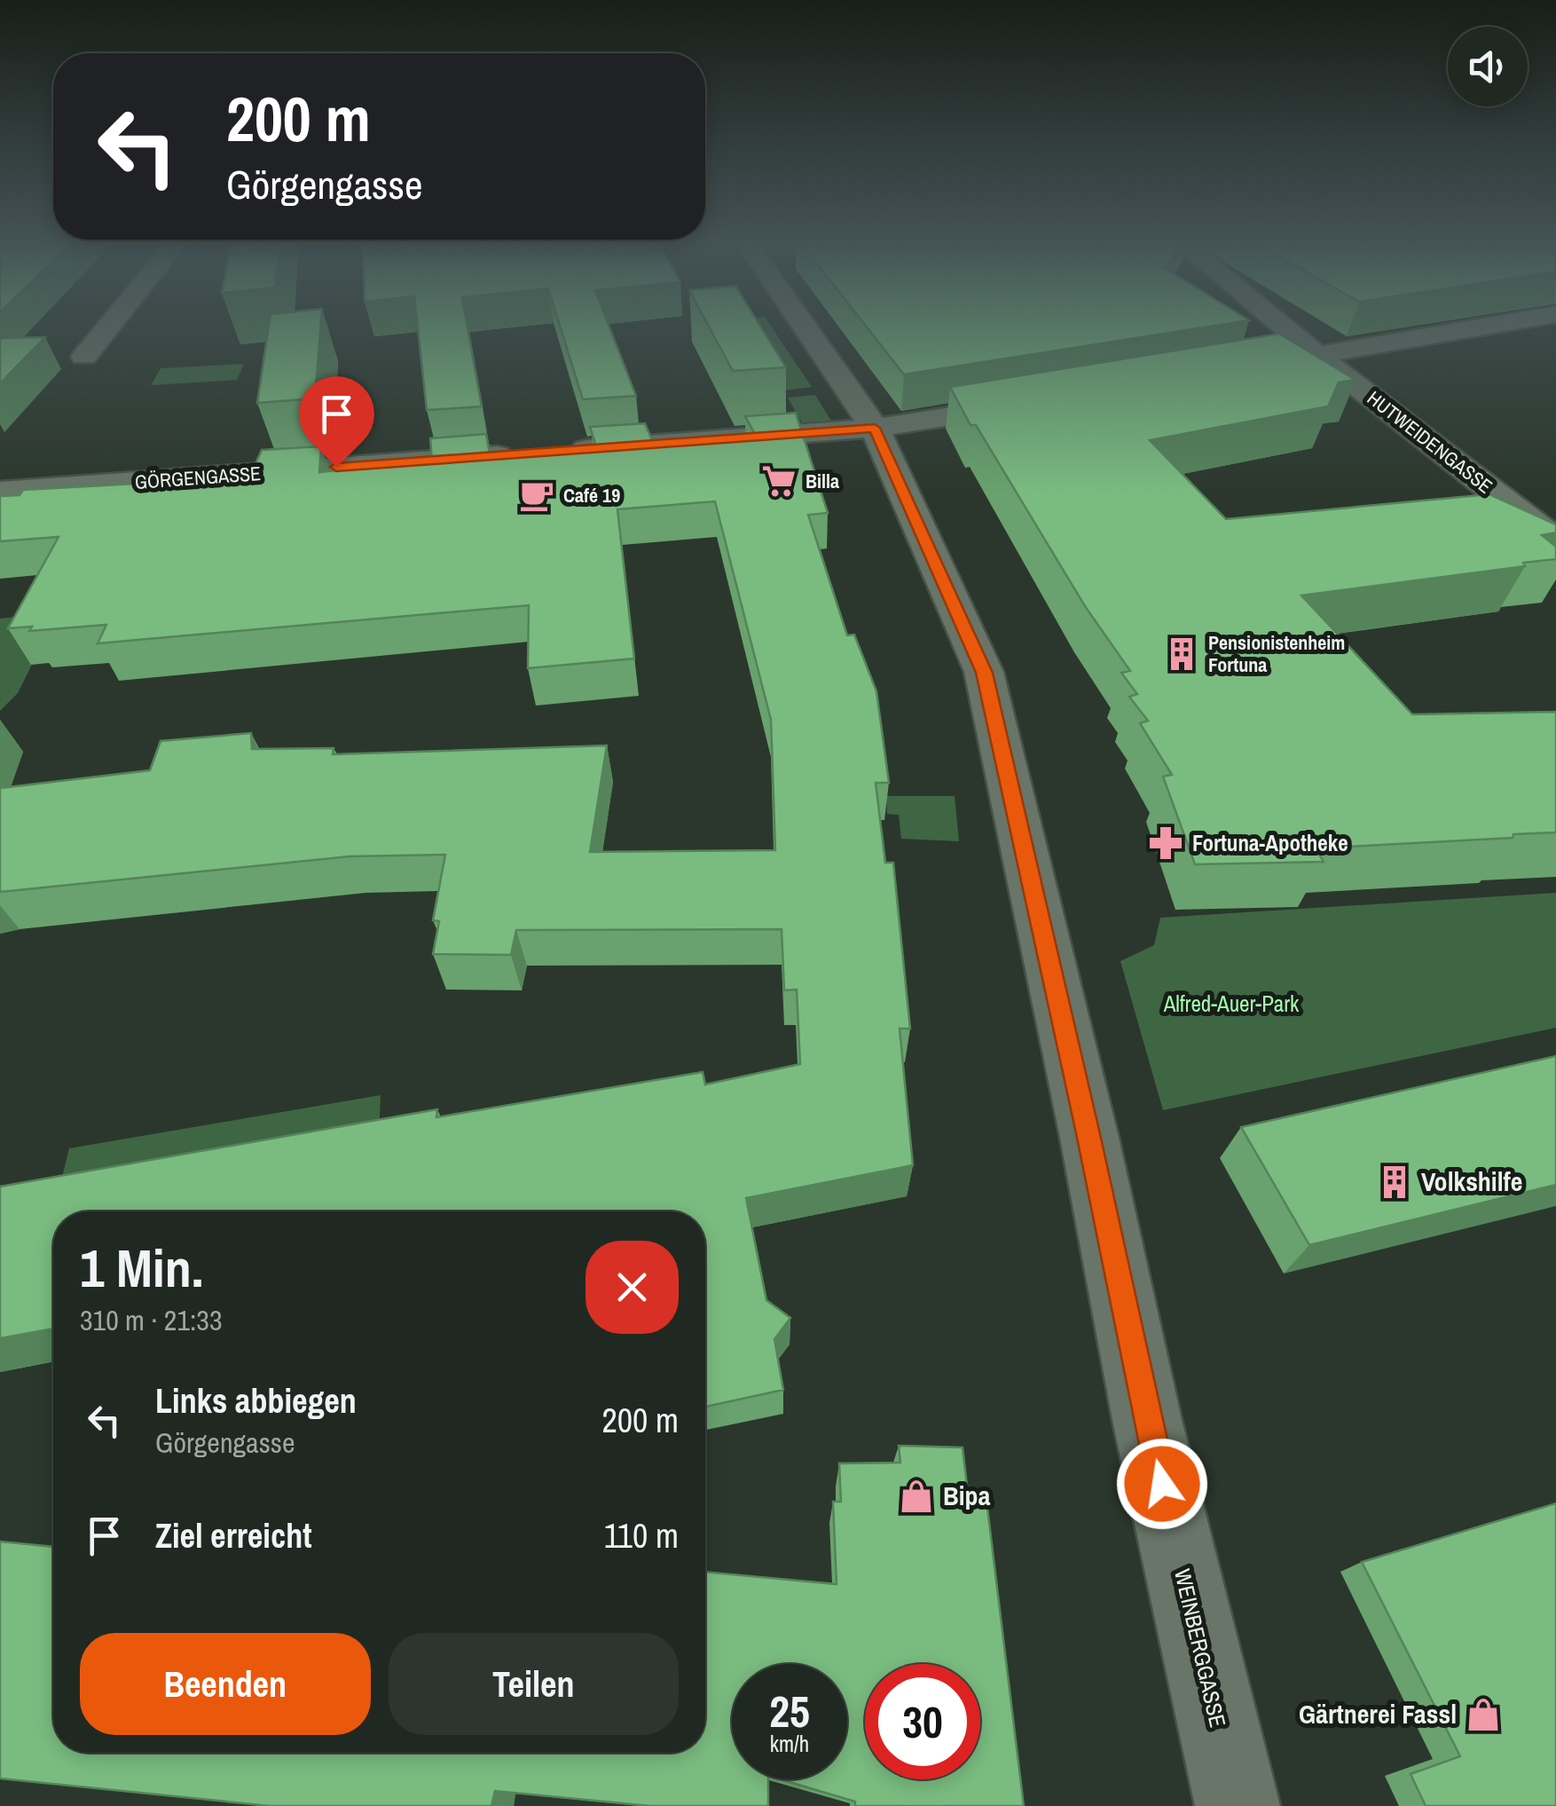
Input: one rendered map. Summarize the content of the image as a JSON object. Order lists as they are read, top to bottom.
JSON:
{
  "streets": {
    "street": ["HUTWEIDENGASSE", "GÖRGENGASSE", "WEINBERGGASSE"]
  },
  "parks": ["Alfred-Auer-Park"],
  "places": {
    "supermarket": ["Billa"],
    "cafe": ["Café 19"],
    "building": ["Pensionistenheim Fortuna", "Volkshilfe"],
    "pharmacy": ["Fortuna-Apotheke"],
    "shop": ["Bipa", "Gärtnerei Fassl"]
  },
  "page": {
    "turn": ["200 m", "Görgengasse"],
    "heading": ["1 Min.", "310 m · 21:33"],
    "list": [
      {
        "name": "Links abbiegen",
        "note": "Görgengasse",
        "value": "200 m"
      },
      {
        "name": "Ziel erreicht",
        "value": "110 m"
      }
    ],
    "buttons": ["Beenden", "Teilen"],
    "speed": "25 km/h",
    "limit": "30"
  }
}
